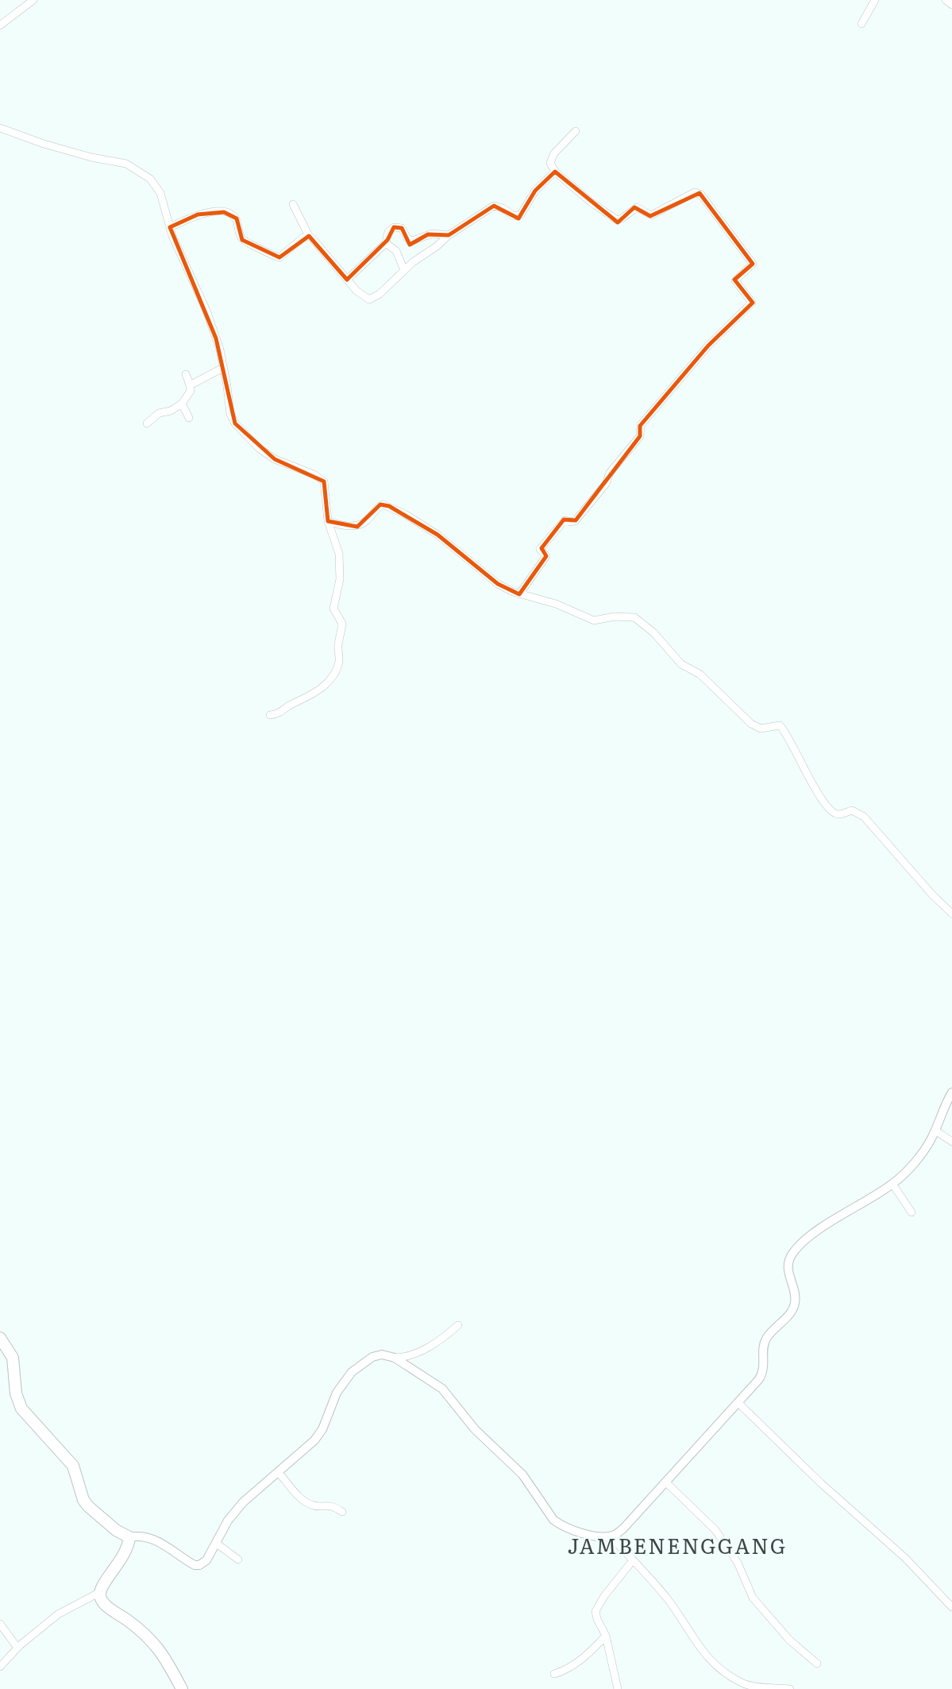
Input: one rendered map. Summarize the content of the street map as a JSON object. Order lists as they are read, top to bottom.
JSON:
{
  "districts": ["JAMBENENGGANG"]
}
